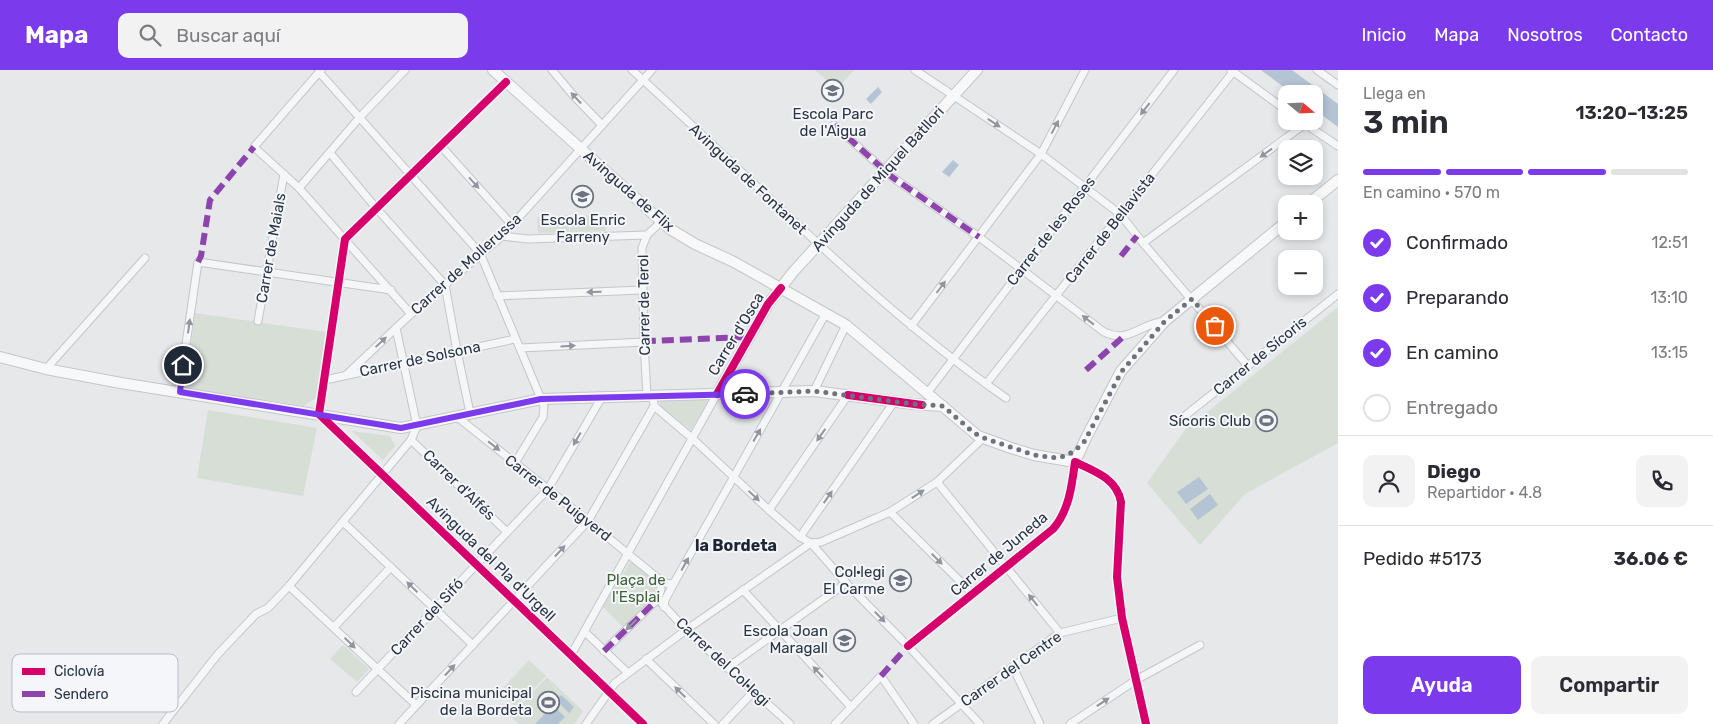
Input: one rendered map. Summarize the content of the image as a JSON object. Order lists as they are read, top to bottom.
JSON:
{
  "streets": {
    "main road": ["Avinguda de Miquel Batllori", "Avinguda de Flix", "Carrer d'Osca"],
    "street": [
      "Avinguda de Fontanet",
      "Carrer de Bellavista",
      "Carrer de les Roses",
      "Carrer de Maials",
      "Carrer de Mollerussa",
      "Carrer de Terol",
      "Carrer de Sícoris",
      "Carrer de Solsona",
      "Carrer d'Alfés",
      "Carrer de Puigverd",
      "Carrer de Juneda",
      "Avinguda del Pla d'Urgell",
      "Carrer del Sifó",
      "Carrer del Col·legi",
      "Carrer del Centre"
    ]
  },
  "crossings": [
    ["Avinguda de Fontanet", "Avinguda de Miquel Batllori"],
    ["Avinguda de Fontanet", "Carrer de Bellavista"],
    ["Avinguda de Fontanet", "Carrer de les Roses"],
    ["Avinguda de Fontanet", "Carrer de Mollerussa"],
    ["Avinguda de Miquel Batllori", "Avinguda de Flix"],
    ["Avinguda de Miquel Batllori", "Carrer d'Osca"],
    ["Avinguda de Flix", "Carrer de les Roses"],
    ["Avinguda de Flix", "Carrer de Mollerussa"],
    ["Avinguda de Flix", "Carrer de Terol"],
    ["Avinguda de Flix", "Carrer d'Osca"],
    ["Avinguda de Flix", "Carrer de Juneda"],
    ["Carrer de Mollerussa", "Carrer de Solsona"],
    ["Carrer d'Alfés", "Carrer del Sifó"],
    ["Carrer de Puigverd", "Carrer del Sifó"],
    ["Avinguda del Pla d'Urgell", "Carrer del Sifó"]
  ],
  "districts": ["la Bordeta"],
  "parks": ["Plaça de l'Esplai"],
  "places": {
    "school or university": [
      "Escola Parc de l'Aigua",
      "Escola Enric Farreny",
      "Col·legi El Carme",
      "Escola Joan Maragall"
    ],
    "sports": ["Sícoris Club", "Piscina municipal de la Bordeta"]
  },
  "legend": ["Ciclovía", "Sendero"],
  "north": "right",
  "page": {
    "header": "Mapa",
    "search": "Buscar aquí",
    "nav": [
      "Inicio",
      "Mapa",
      "Nosotros",
      "Contacto"
    ],
    "heading": ["3 min", "Llega en", "13:20–13:25"],
    "panel": [
      "Diego",
      "Repartidor · 4.8",
      "Pedido #5173",
      "36.06 €"
    ],
    "map_buttons": ["+", "−"],
    "bar": "En camino · 570 m",
    "list": [
      ["Confirmado", "12:51"],
      ["Preparando", "13:10"],
      ["En camino", "13:15"],
      "Entregado"
    ],
    "buttons": ["Ayuda", "Compartir"]
  }
}
